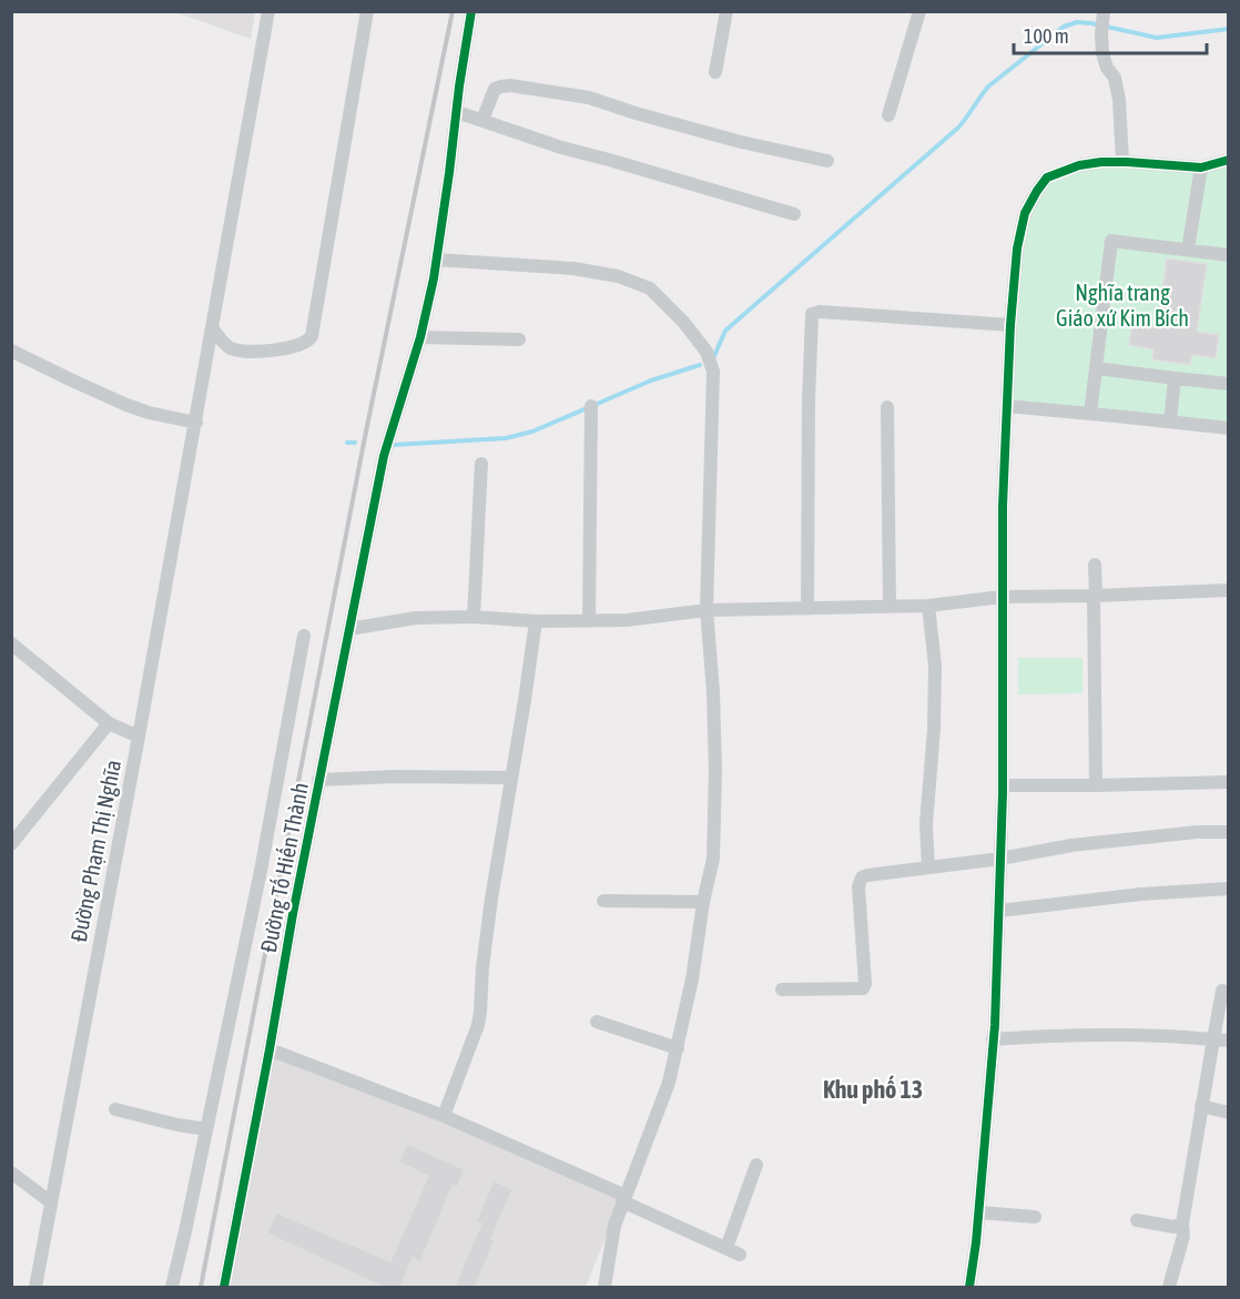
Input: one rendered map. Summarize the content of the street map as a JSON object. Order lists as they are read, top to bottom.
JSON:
{
  "streets": {
    "street": ["Đường Phạm Thị Nghĩa", "Đường Tố Hiến Thành"]
  },
  "districts": ["Khu phố 13"],
  "parks": ["Nghĩa trang Giáo xứ Kim Bích"],
  "scale_bar": "100 m"
}
